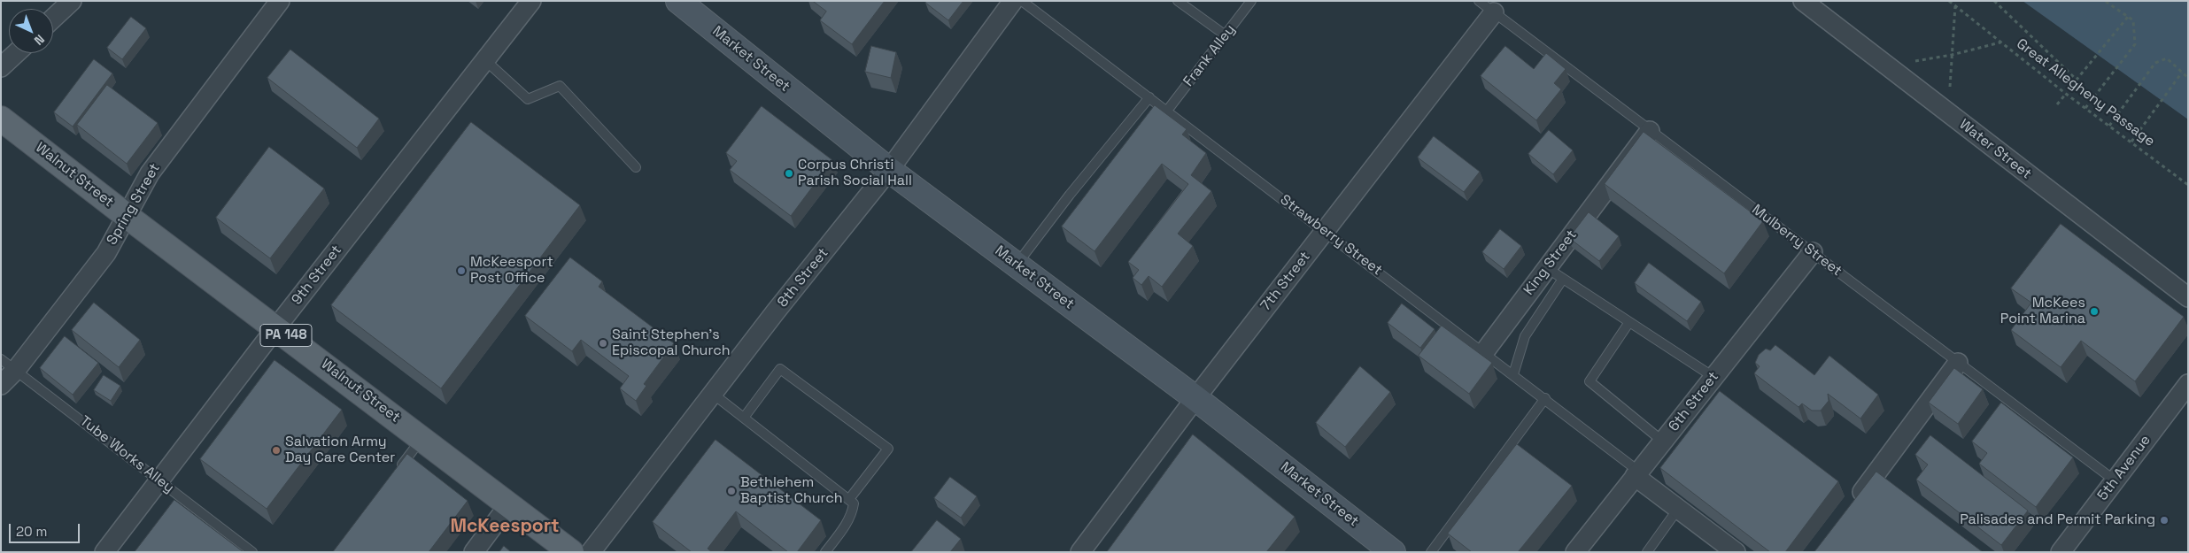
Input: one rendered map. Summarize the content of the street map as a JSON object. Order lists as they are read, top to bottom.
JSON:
{
  "streets": {
    "main road": ["Market Street", "Walnut Street", "PA 148"],
    "street": [
      "Water Street",
      "Spring Street",
      "Strawberry Street",
      "King Street",
      "9th Street",
      "8th Street",
      "7th Street",
      "6th Street",
      "5th Avenue"
    ],
    "lane": ["Frank Alley", "Mulberry Street", "Tube Works Alley"],
    "path": ["Great Allegheny Passage"]
  },
  "crossings": [
    ["Frank Alley", "Strawberry Street"],
    ["Market Street", "8th Street"],
    ["Market Street", "7th Street"],
    ["Walnut Street", "Spring Street"],
    ["Walnut Street", "9th Street"],
    ["Spring Street", "Tube Works Alley"],
    ["Strawberry Street", "King Street"],
    ["Strawberry Street", "7th Street"],
    ["Strawberry Street", "6th Street"],
    ["Mulberry Street", "King Street"],
    ["Mulberry Street", "7th Street"],
    ["Mulberry Street", "6th Street"],
    ["Mulberry Street", "5th Avenue"],
    ["9th Street", "Tube Works Alley"]
  ],
  "districts": ["McKeesport"],
  "places": [
    "Corpus Christi Parish Social Hall",
    "McKeesport Post Office",
    "McKees Point Marina",
    "Saint Stephen's Episcopal Church",
    "Salvation Army Day Care Center",
    "Bethlehem Baptist Church",
    "Palisades and Permit Parking"
  ],
  "scale_bar": "20 m",
  "north": "bottom right"
}
